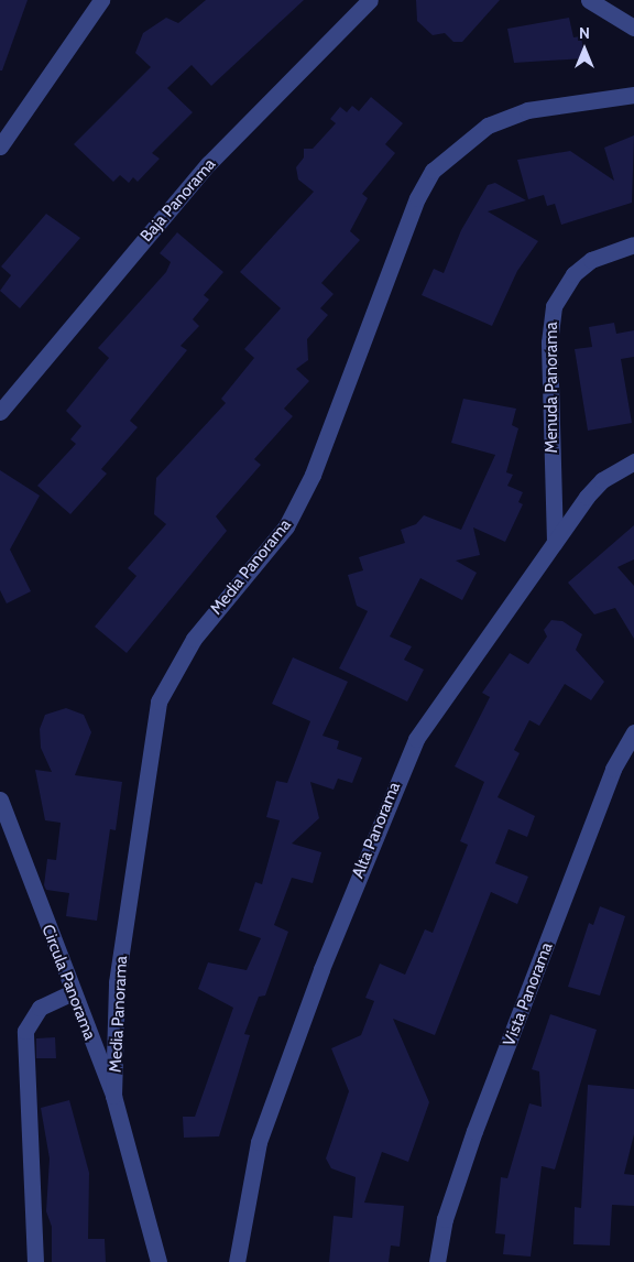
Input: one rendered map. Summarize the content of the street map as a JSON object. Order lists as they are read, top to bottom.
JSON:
{
  "streets": {
    "street": [
      "Baja Panorama",
      "Menuda Panorama",
      "Media Panorama",
      "Alta Panorama",
      "Circula Panorama",
      "Vista Panorama"
    ]
  },
  "crossings": [
    ["Menuda Panorama", "Alta Panorama"],
    ["Media Panorama", "Circula Panorama"]
  ],
  "north": "top"
}
